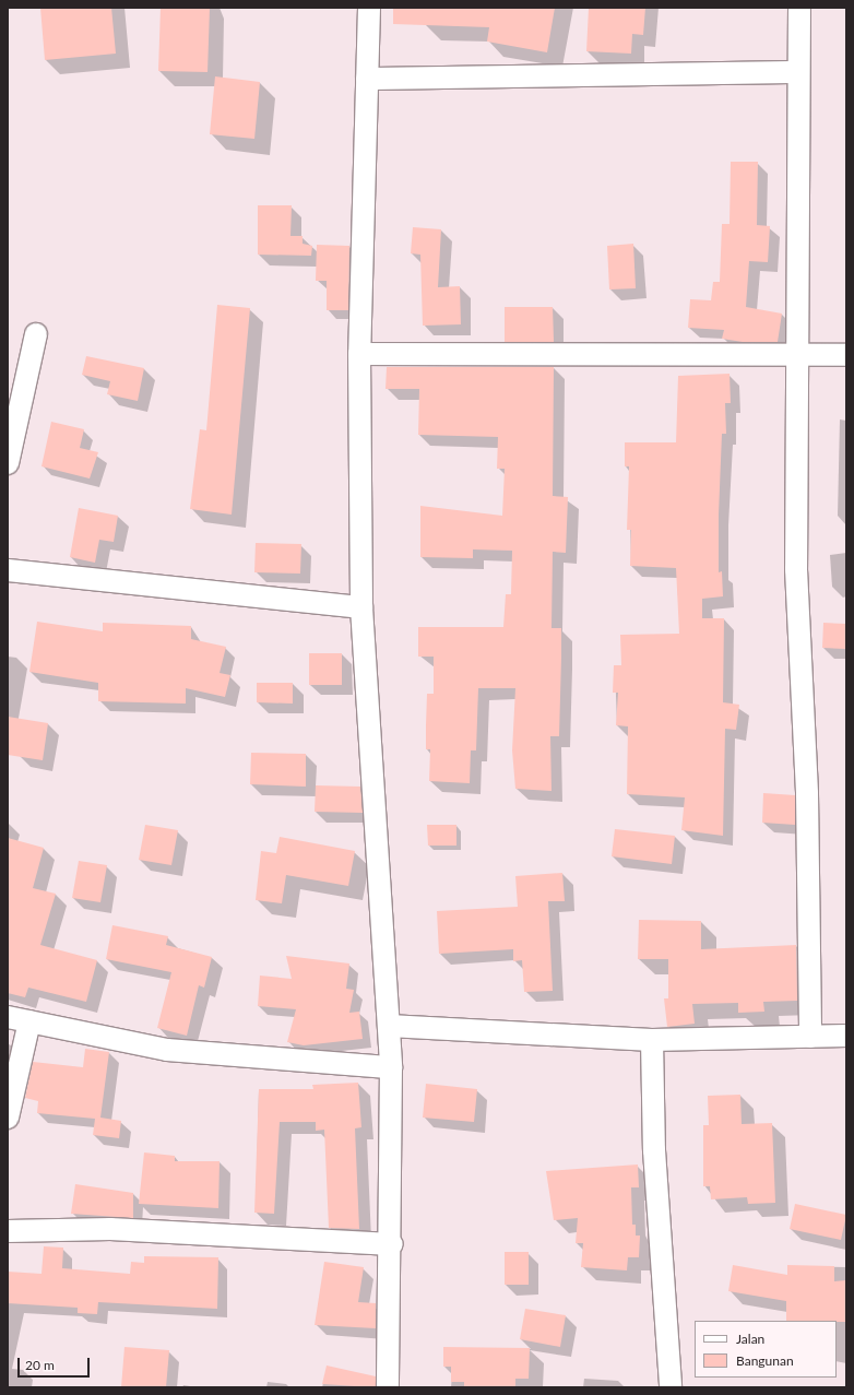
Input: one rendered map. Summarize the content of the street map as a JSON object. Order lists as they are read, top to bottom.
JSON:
{
  "legend": ["Jalan", "Bangunan"],
  "scale_bar": "20 m"
}
